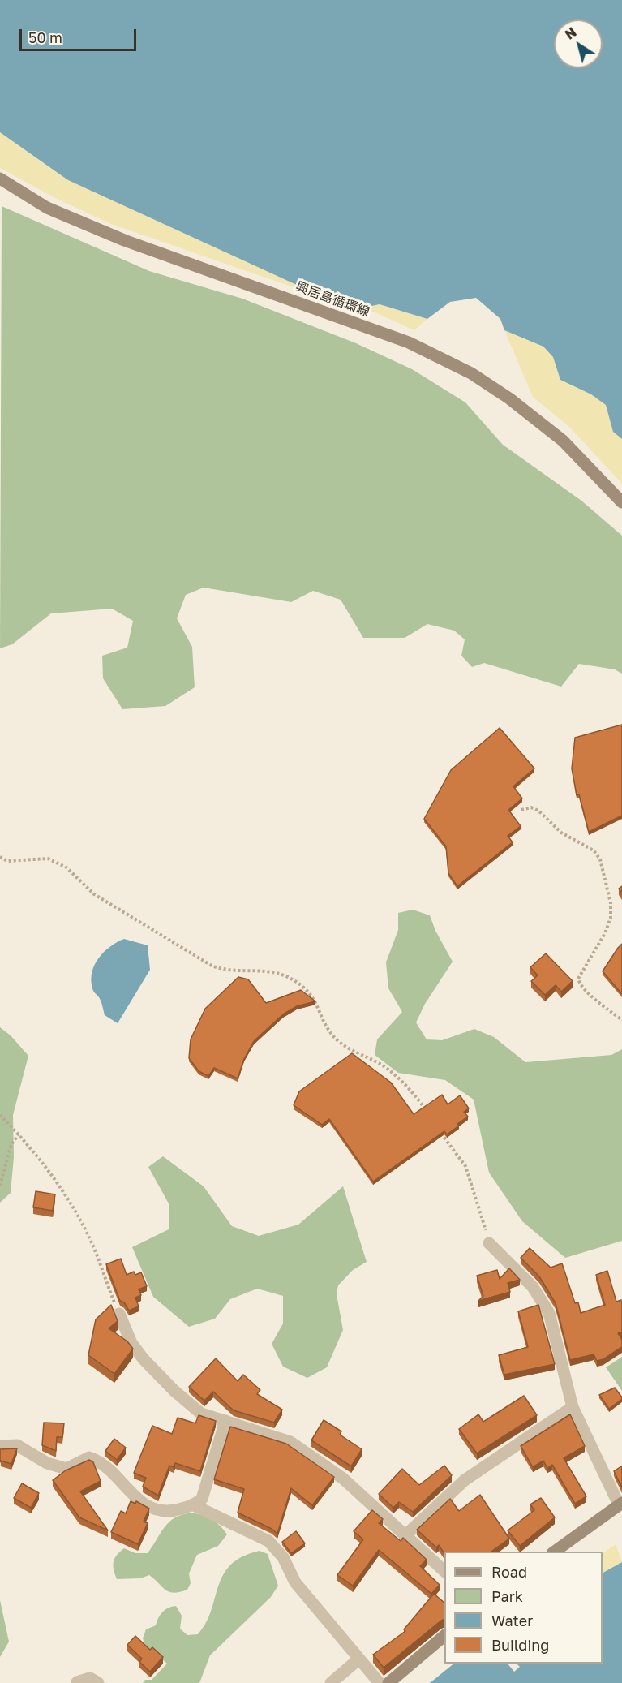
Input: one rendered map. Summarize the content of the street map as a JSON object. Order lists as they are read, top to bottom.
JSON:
{
  "streets": {
    "main road": ["興居島循環線"]
  },
  "legend": [
    "Road",
    "Park",
    "Water",
    "Building"
  ],
  "scale_bar": "50 m",
  "north": "top left"
}
